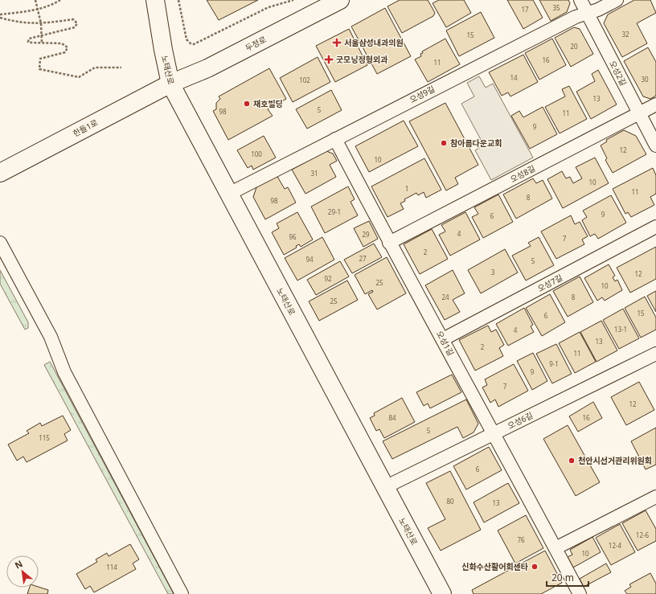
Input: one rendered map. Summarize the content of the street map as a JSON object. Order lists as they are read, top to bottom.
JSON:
{
  "streets": {
    "street": [
      "두정로",
      "노태산로",
      "오성2길",
      "오성9길",
      "한들1로",
      "오성8길",
      "오성7길",
      "오성1길",
      "오성6길"
    ]
  },
  "crossings": [
    ["두정로", "노태산로"],
    ["두정로", "한들1로"],
    ["노태산로", "오성9길"],
    ["노태산로", "한들1로"],
    ["노태산로", "오성6길"],
    ["오성2길", "오성9길"],
    ["오성2길", "오성8길"],
    ["오성9길", "오성1길"],
    ["오성8길", "오성1길"],
    ["오성7길", "오성1길"],
    ["오성1길", "오성6길"]
  ],
  "places": {
    "health": ["서울삼성내과의원", "굿모닝정형외과"],
    "other": [
      "재호빌딩",
      "참아름다운교회",
      "천안시선거관리위원회",
      "신화수산활어회센타"
    ]
  },
  "house_numbers": [
    "35",
    "17",
    "32",
    "15",
    "20",
    "16",
    "11",
    "14",
    "30",
    "102",
    "13",
    "5",
    "98",
    "11",
    "9",
    "12",
    "100",
    "10",
    "31",
    "10",
    "1",
    "11",
    "8",
    "98",
    "29-1",
    "9",
    "6",
    "4",
    "29",
    "96",
    "7",
    "2",
    "27",
    "94",
    "5",
    "3",
    "12",
    "92",
    "25",
    "10",
    "24",
    "8",
    "25",
    "15",
    "6",
    "13-1",
    "4",
    "13",
    "2",
    "11",
    "9-1",
    "9",
    "7",
    "12",
    "84",
    "16",
    "5",
    "115",
    "6",
    "80",
    "13",
    "12-6",
    "76",
    "12-4",
    "10",
    "114"
  ],
  "scale_bar": "20 m",
  "north": "top left"
}
